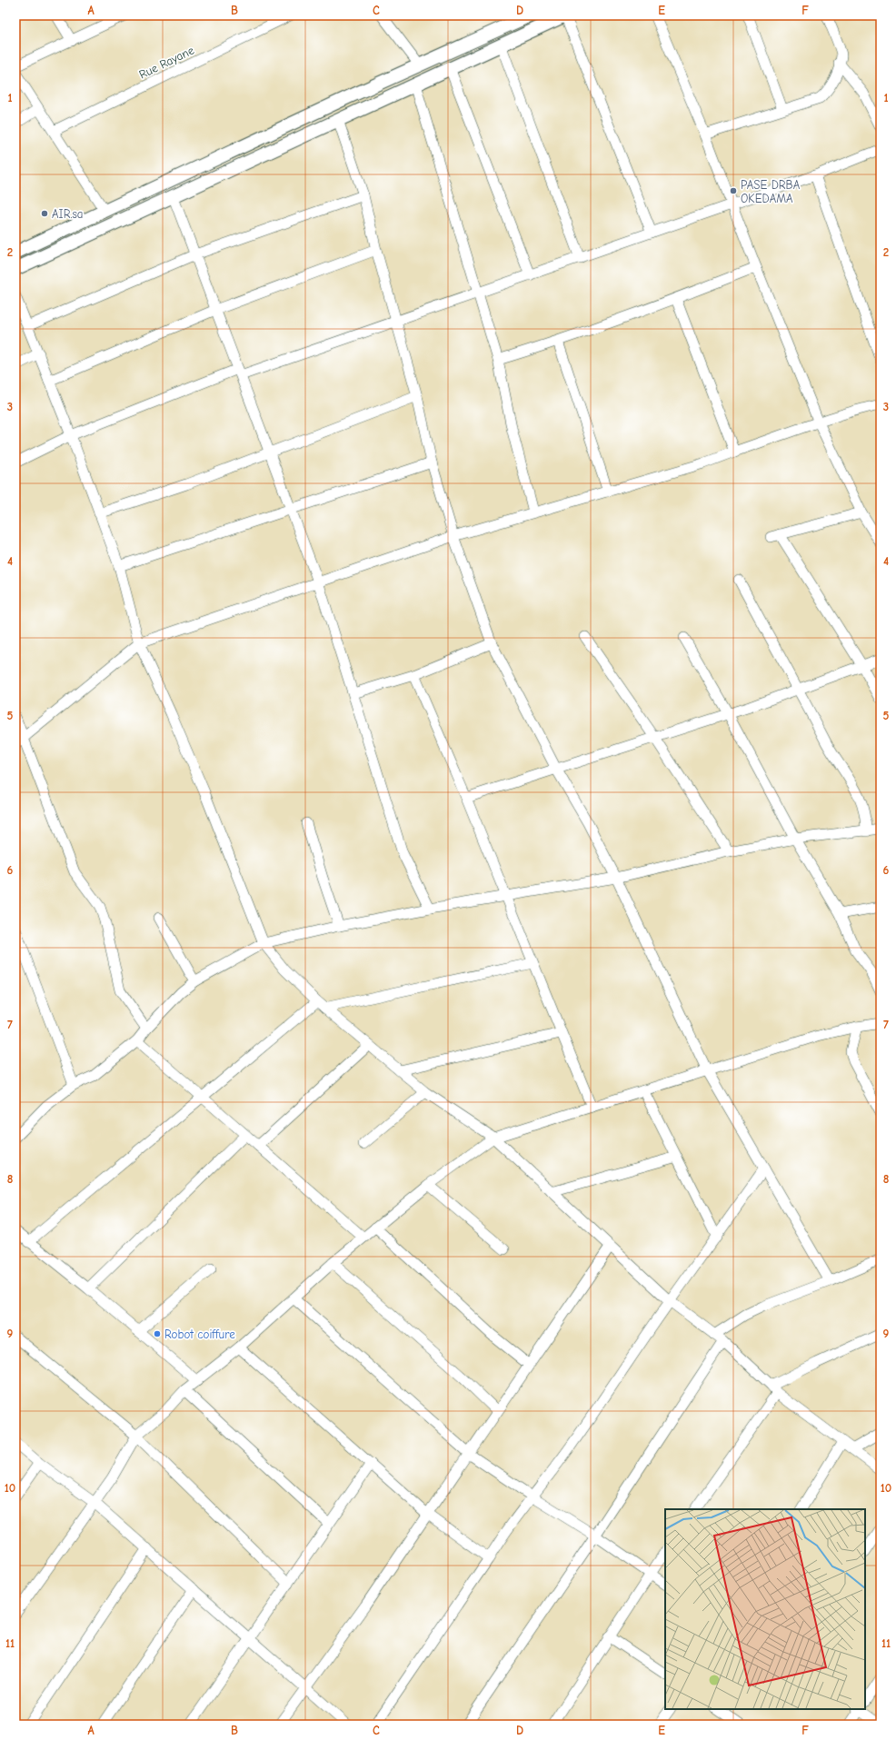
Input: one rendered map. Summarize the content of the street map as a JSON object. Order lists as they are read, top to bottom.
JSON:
{
  "streets": {
    "street": ["Rue Rayane"]
  },
  "places": ["PASE DRBA OKEDAMA", "AIR.sa", "Robot coiffure"],
  "grid": {
    "columns": [
      "A",
      "B",
      "C",
      "D",
      "E",
      "F"
    ],
    "rows": [
      "1",
      "2",
      "3",
      "4",
      "5",
      "6",
      "7",
      "8",
      "9",
      "10",
      "11"
    ]
  }
}
